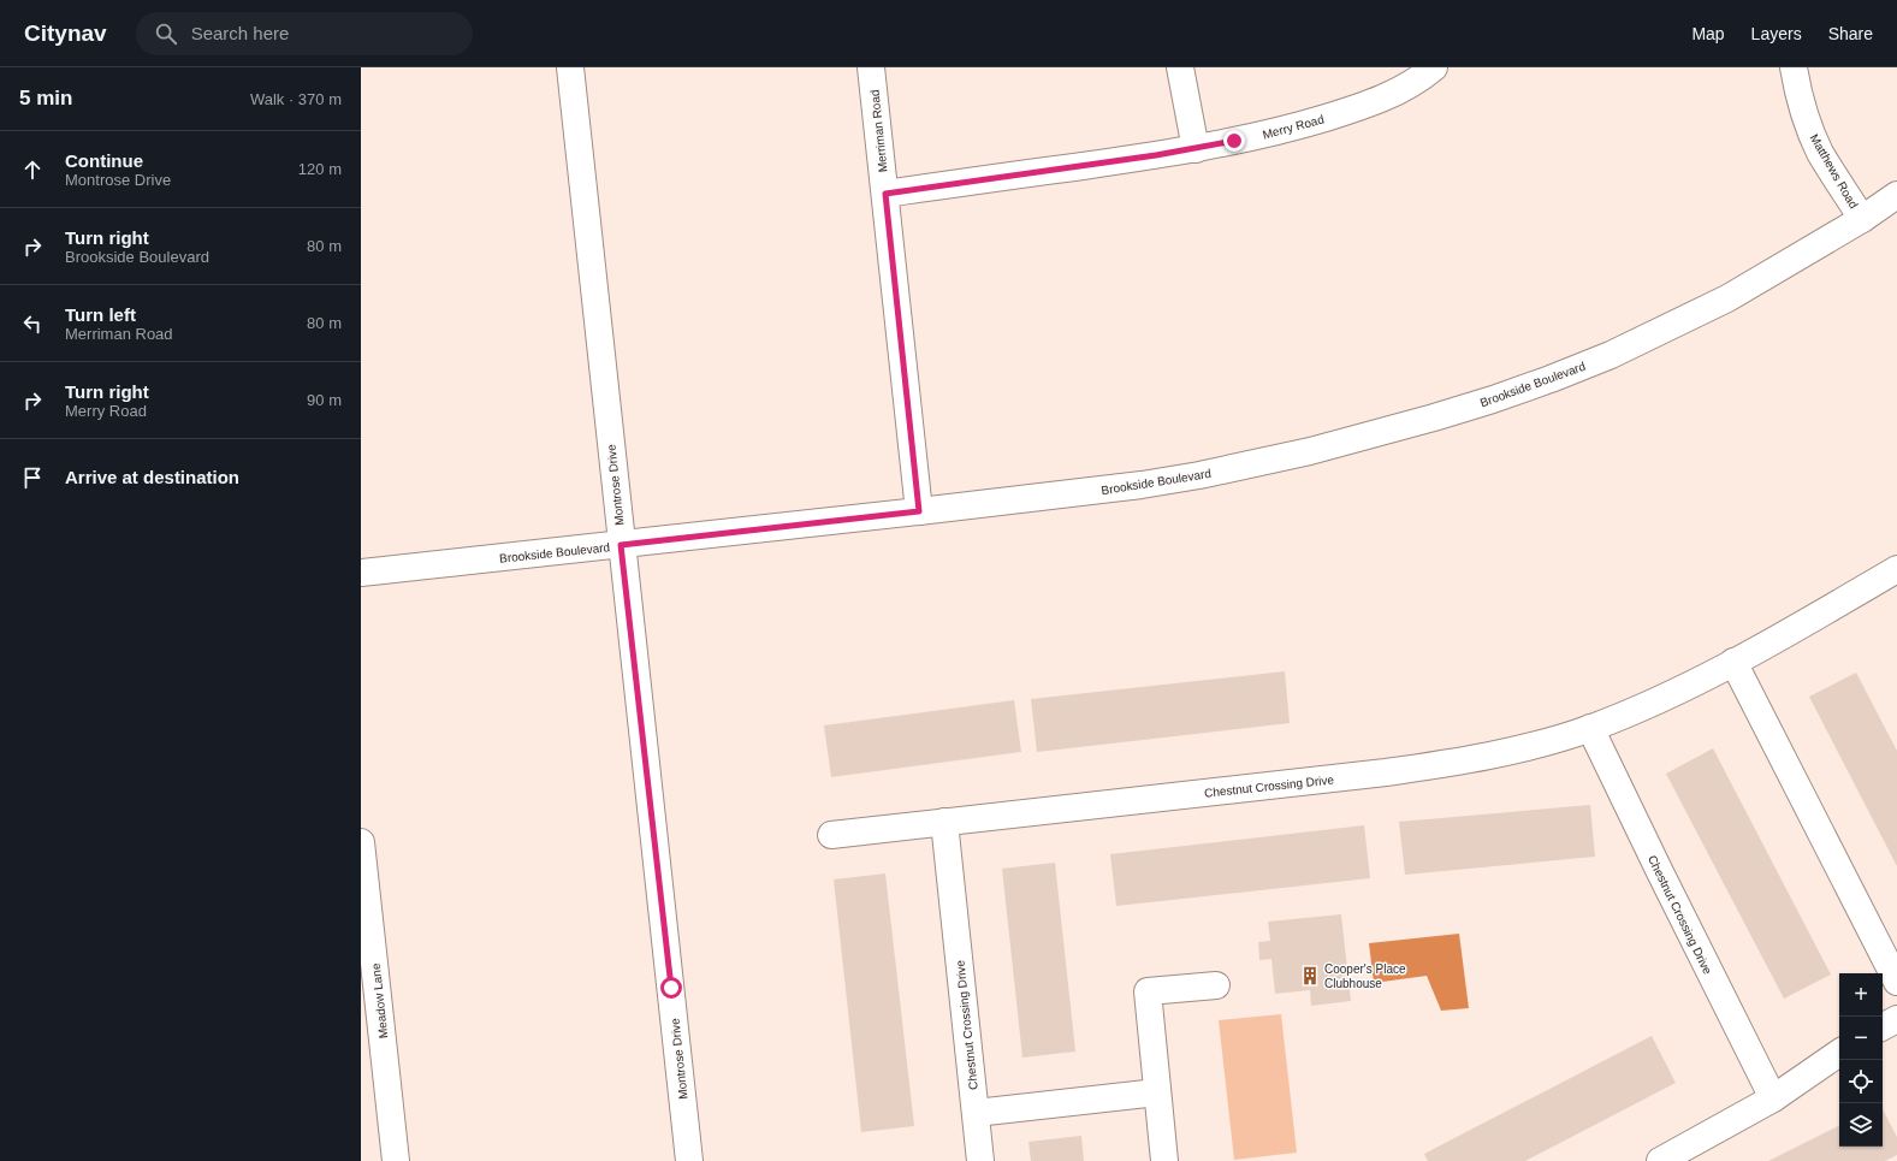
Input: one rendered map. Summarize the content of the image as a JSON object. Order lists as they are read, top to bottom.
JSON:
{
  "streets": {
    "street": [
      "Merry Road",
      "Merriman Road",
      "Matthews Road",
      "Brookside Boulevard",
      "Montrose Drive",
      "Chestnut Crossing Drive",
      "Meadow Lane"
    ]
  },
  "crossings": [
    ["Merry Road", "Merriman Road"],
    ["Merriman Road", "Brookside Boulevard"],
    ["Matthews Road", "Brookside Boulevard"],
    ["Brookside Boulevard", "Montrose Drive"]
  ],
  "places": {
    "building": ["Cooper's Place Clubhouse"]
  },
  "page": {
    "header": "Citynav",
    "search": "Search here",
    "nav": ["Map", "Layers", "Share"],
    "heading": ["5 min", "Walk · 370 m"],
    "list": [
      ["Continue", "Montrose Drive", "120 m"],
      ["Turn right", "Brookside Boulevard", "80 m"],
      ["Turn left", "Merriman Road", "80 m"],
      ["Turn right", "Merry Road", "90 m"],
      "Arrive at destination"
    ],
    "map_buttons": ["+", "−"]
  }
}
